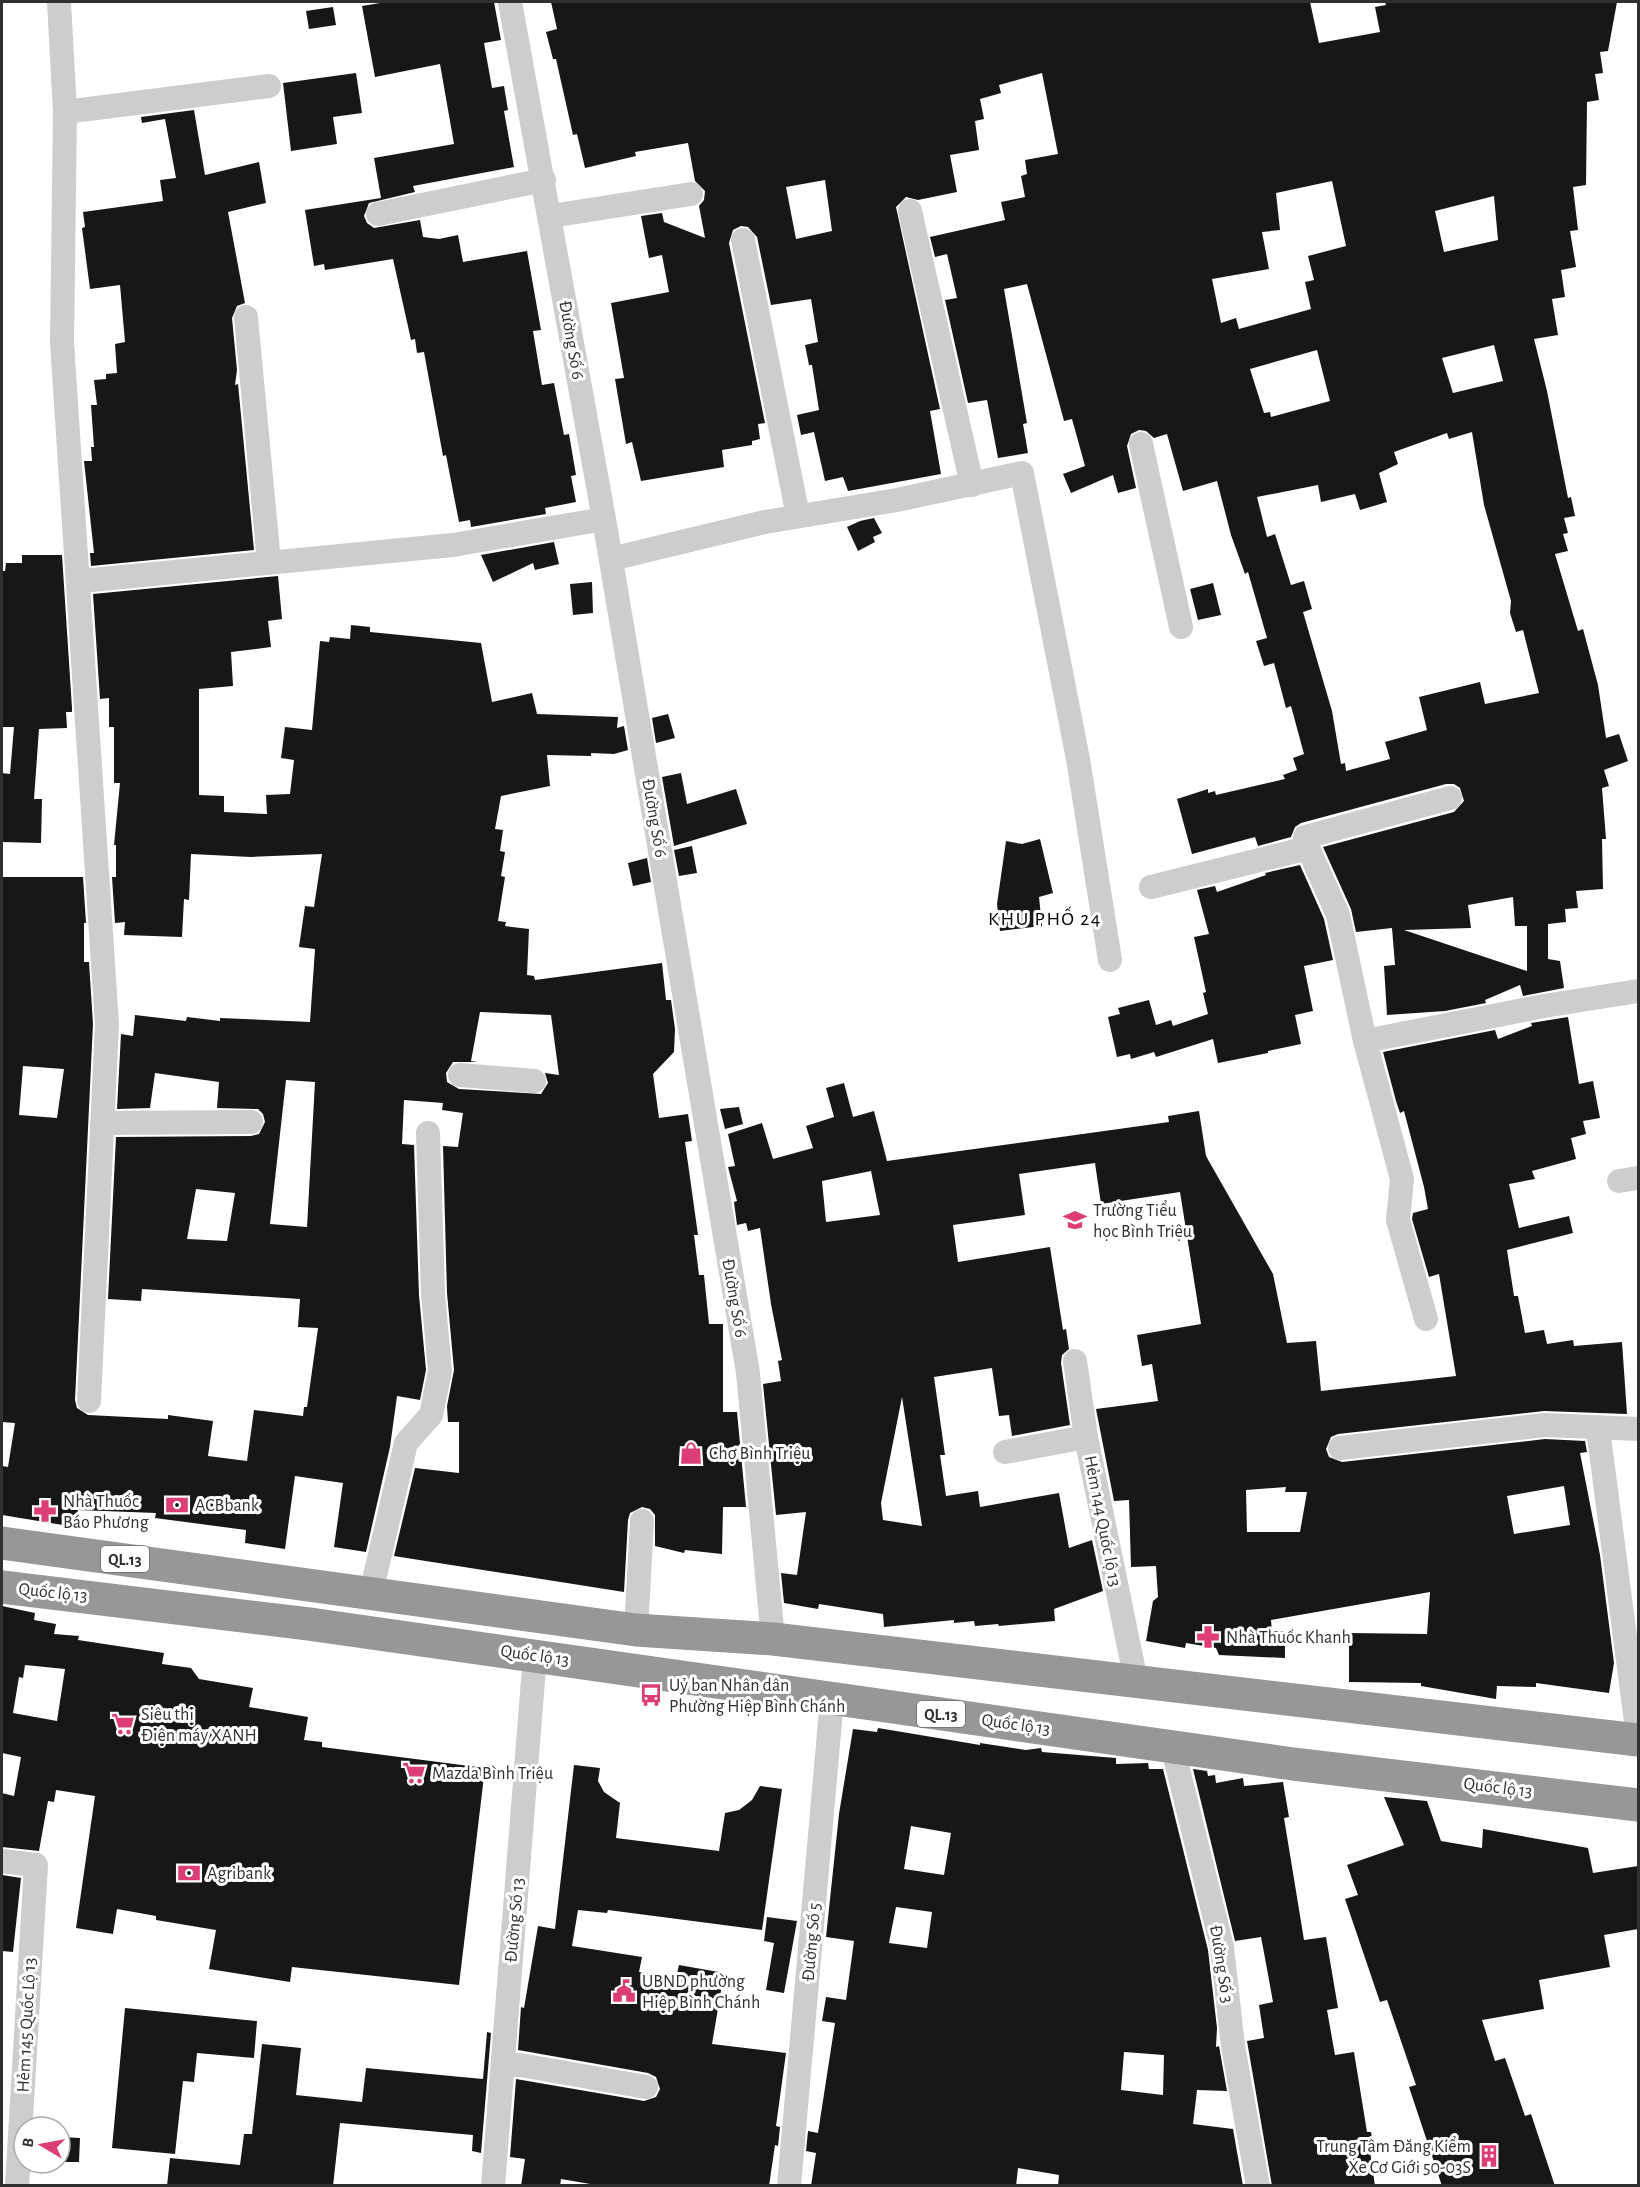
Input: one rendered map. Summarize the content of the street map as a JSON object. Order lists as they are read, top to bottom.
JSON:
{
  "streets": {
    "highway": ["QL.13", "Quốc lộ 13"],
    "street": [
      "Đường Số 6",
      "Hẻm 144 Quốc lộ 13",
      "Đường Số 13",
      "Đường Số 5",
      "Đường Số 3",
      "Hẻm 145 Quốc Lộ 13"
    ]
  },
  "crossings": [
    ["Đường Số 6", "QL.13"],
    ["Hẻm 144 Quốc lộ 13", "QL.13"],
    ["Quốc lộ 13", "Đường Số 13"],
    ["Quốc lộ 13", "Đường Số 5"],
    ["Quốc lộ 13", "Đường Số 3"]
  ],
  "districts": ["KHU PHỐ 24"],
  "places": {
    "school or university": ["Trường Tiểu học Bình Triệu"],
    "shop": ["Chợ Bình Triệu"],
    "bank": ["ACBbank", "Agribank"],
    "pharmacy": ["Nhà Thuốc Báo Phương", "Nhà Thuốc Khanh"],
    "bus stop": ["Uỷ ban Nhân dân Phường Hiệp Bình Chánh"],
    "supermarket": ["Siêu thị Điện máy XANH", "Mazda Bình Triệu"],
    "public building": ["UBND phường Hiệp Bình Chánh"],
    "building": ["Trung Tâm Đăng Kiểm Xe Cơ Giới 50-03S"]
  },
  "north": "left"
}
